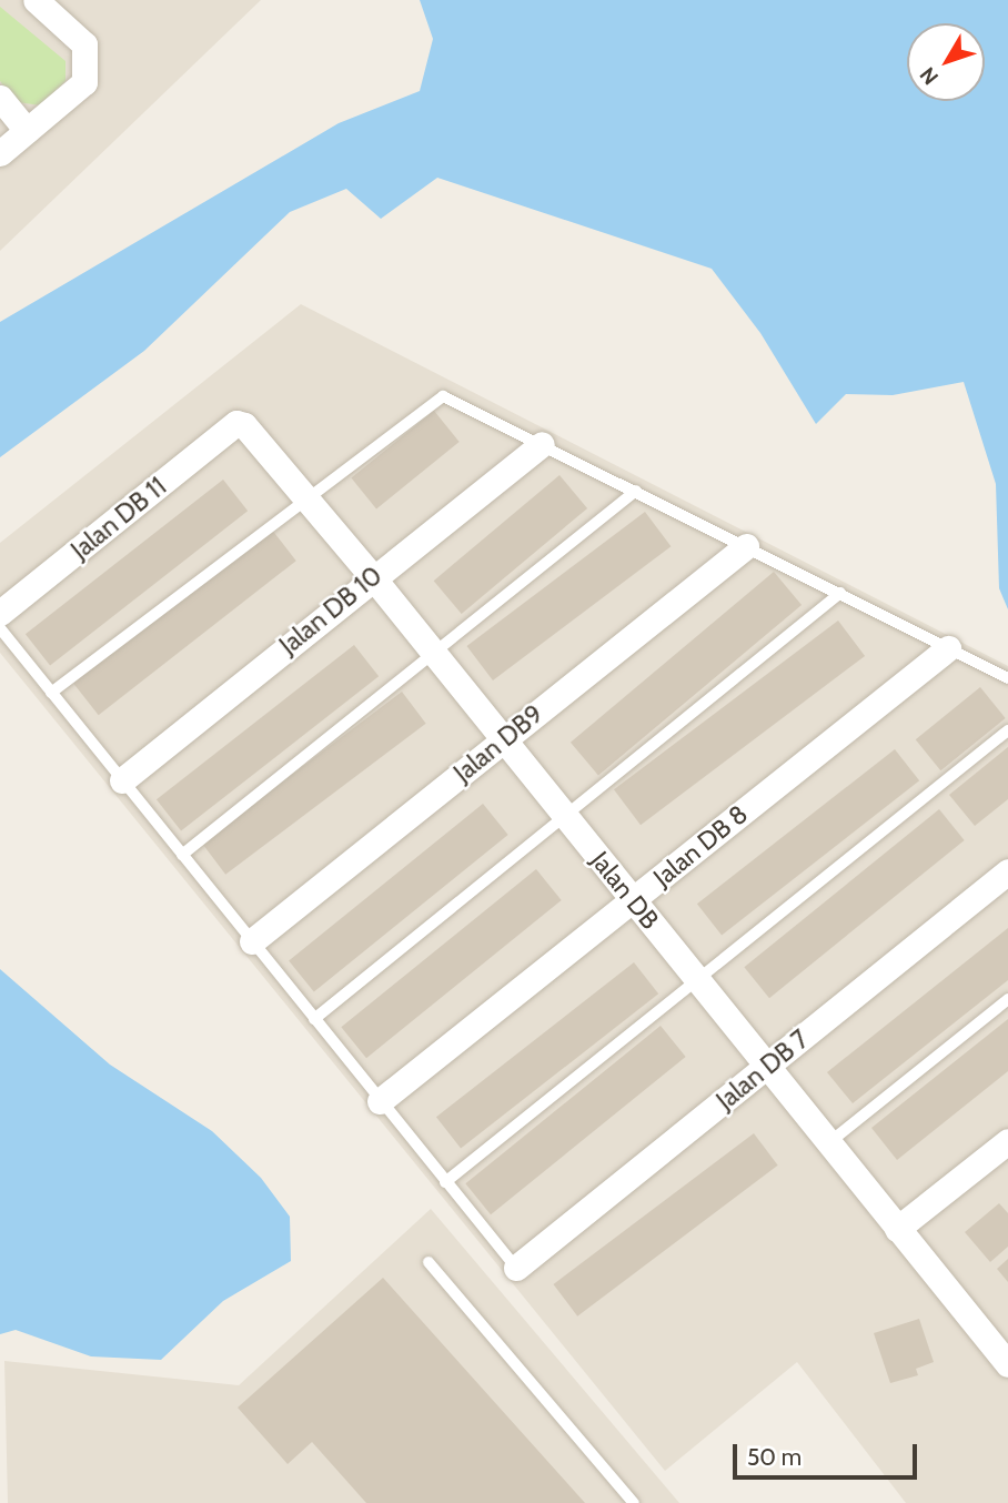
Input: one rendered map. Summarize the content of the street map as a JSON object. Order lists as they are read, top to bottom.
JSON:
{
  "streets": {
    "street": [
      "Jalan DB 11",
      "Jalan DB 10",
      "Jalan DB9",
      "Jalan DB 8",
      "Jalan DB",
      "Jalan DB 7"
    ]
  },
  "crossings": [
    ["Jalan DB 11", "Jalan DB"],
    ["Jalan DB 10", "Jalan DB"],
    ["Jalan DB9", "Jalan DB"],
    ["Jalan DB 8", "Jalan DB"],
    ["Jalan DB", "Jalan DB 7"]
  ],
  "scale_bar": "50 m",
  "north": "bottom left"
}
